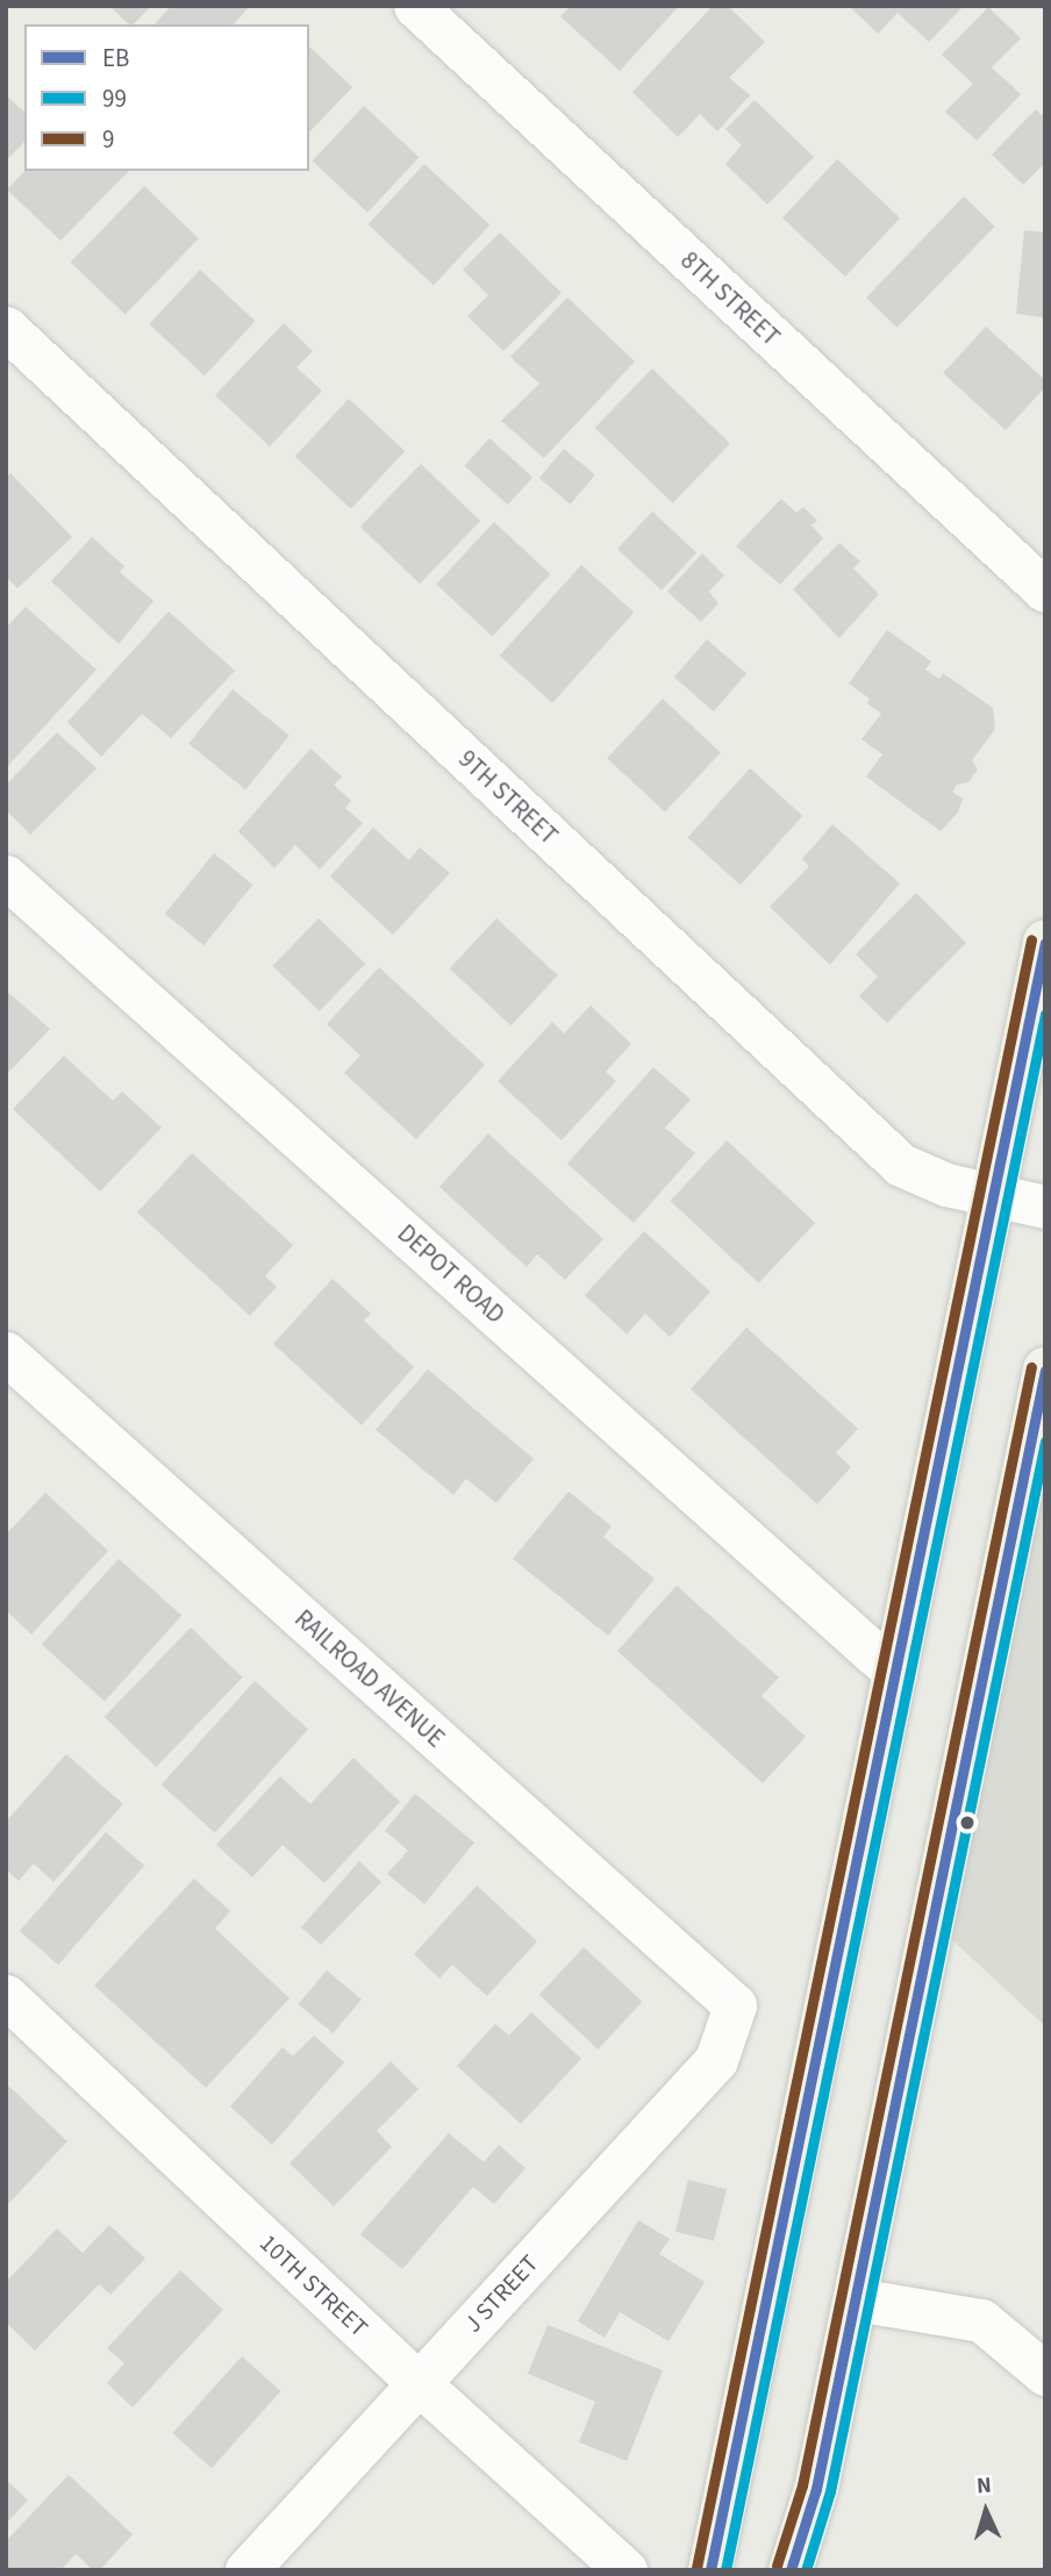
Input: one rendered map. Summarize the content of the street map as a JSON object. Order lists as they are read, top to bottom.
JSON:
{
  "streets": {
    "street": [
      "8TH STREET",
      "9TH STREET",
      "DEPOT ROAD",
      "RAILROAD AVENUE",
      "10TH STREET",
      "J STREET"
    ]
  },
  "crossings": [
    ["RAILROAD AVENUE", "J STREET"],
    ["10TH STREET", "J STREET"]
  ],
  "lines": ["transit line 9", "transit line EB", "transit line 99"],
  "legend": ["EB", "99", "9"],
  "north": "top"
}
